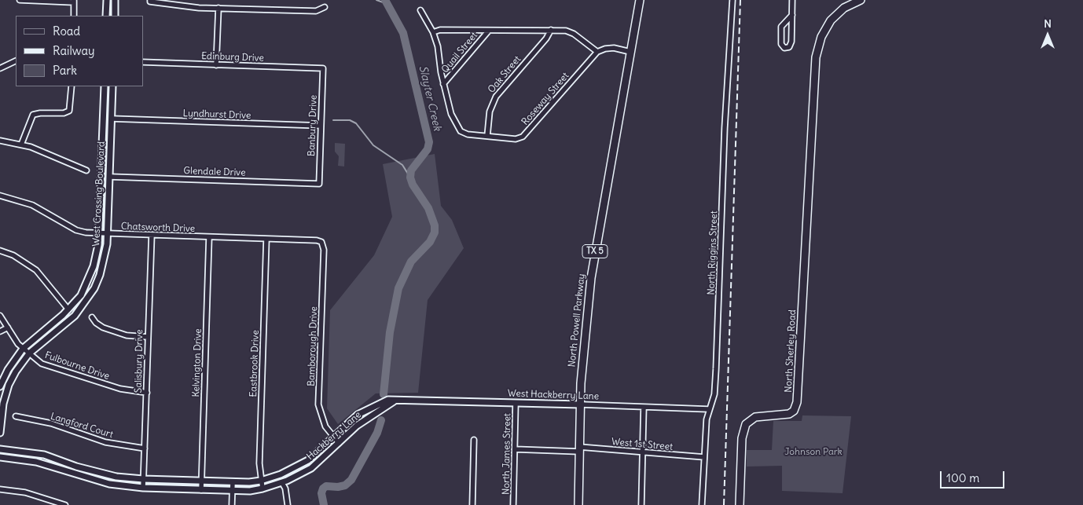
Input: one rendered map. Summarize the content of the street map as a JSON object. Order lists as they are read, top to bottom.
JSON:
{
  "streets": {
    "main road": ["TX 5", "North Powell Parkway", "North Sherley Road"],
    "street": [
      "Quail Street",
      "Edinburg Drive",
      "Oak Street",
      "Roseway Street",
      "Lyndhurst Drive",
      "Banbury Drive",
      "Glendale Drive",
      "West Crossing Boulevard",
      "Chatsworth Drive",
      "North Riggins Street",
      "Bamborough Drive",
      "Salisbury Drive",
      "Kelvington Drive",
      "Eastbrook Drive",
      "Fulbourne Drive",
      "West Hackberry Lane",
      "Langford Court",
      "Hackberry Lane",
      "West 1st Street",
      "North James Street"
    ]
  },
  "crossings": [
    ["Quail Street", "Roseway Street"],
    ["Edinburg Drive", "Banbury Drive"],
    ["Oak Street", "Roseway Street"],
    ["Lyndhurst Drive", "Banbury Drive"],
    ["Lyndhurst Drive", "West Crossing Boulevard"],
    ["Banbury Drive", "Glendale Drive"],
    ["Glendale Drive", "West Crossing Boulevard"],
    ["West Crossing Boulevard", "Chatsworth Drive"],
    ["West Crossing Boulevard", "Fulbourne Drive"],
    ["Chatsworth Drive", "Bamborough Drive"],
    ["Chatsworth Drive", "Salisbury Drive"],
    ["Chatsworth Drive", "Kelvington Drive"],
    ["Chatsworth Drive", "Eastbrook Drive"],
    ["North Riggins Street", "West Hackberry Lane"],
    ["North Riggins Street", "West 1st Street"],
    ["North Powell Parkway", "West Hackberry Lane"],
    ["North Powell Parkway", "West 1st Street"],
    ["Bamborough Drive", "Hackberry Lane"],
    ["Salisbury Drive", "Fulbourne Drive"],
    ["Salisbury Drive", "Langford Court"],
    ["Salisbury Drive", "Hackberry Lane"],
    ["Kelvington Drive", "Hackberry Lane"],
    ["Eastbrook Drive", "Hackberry Lane"],
    ["West Hackberry Lane", "Hackberry Lane"],
    ["West Hackberry Lane", "North James Street"],
    ["West 1st Street", "North James Street"]
  ],
  "water": ["Slayter Creek"],
  "parks": ["Johnson Park"],
  "legend": ["Road", "Railway", "Park"],
  "scale_bar": "100 m",
  "north": "top"
}
